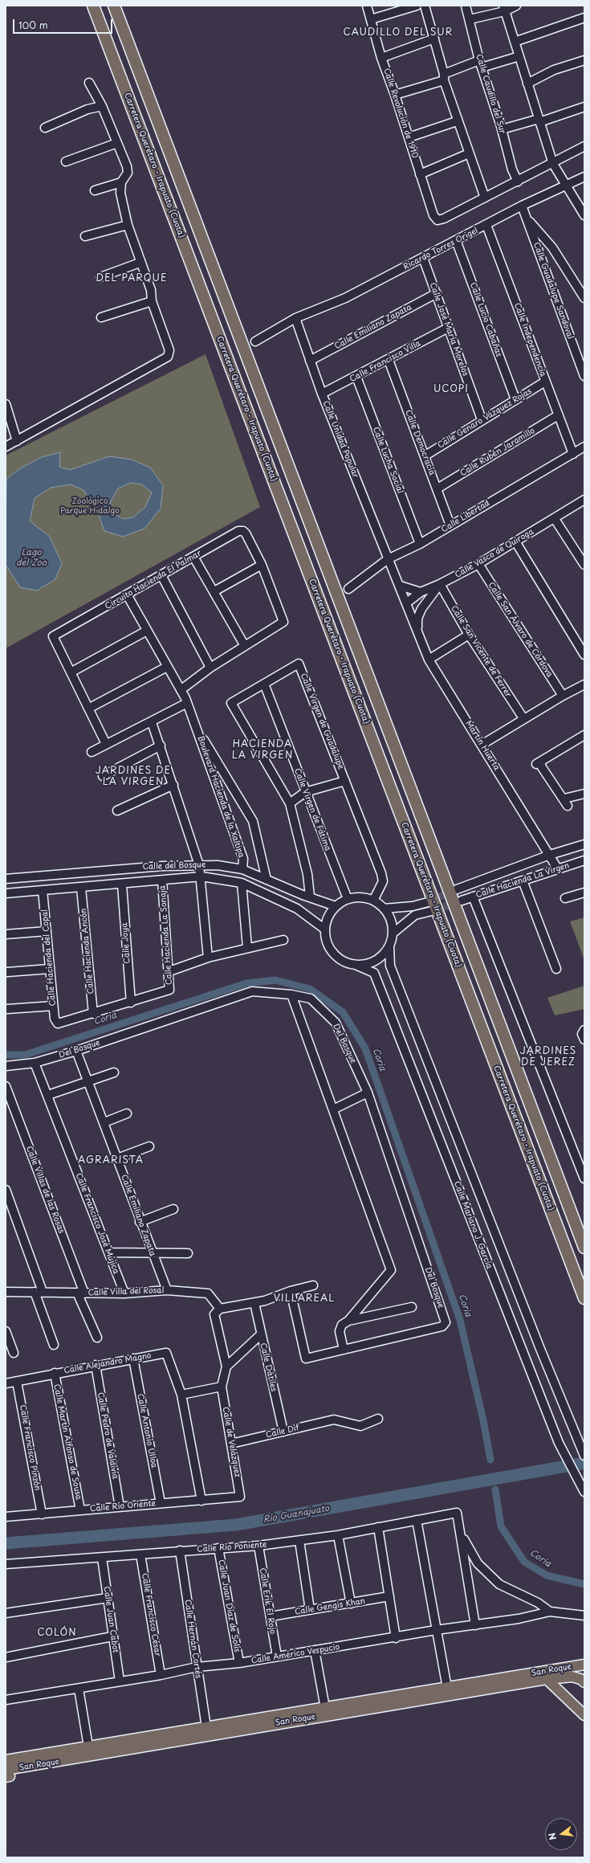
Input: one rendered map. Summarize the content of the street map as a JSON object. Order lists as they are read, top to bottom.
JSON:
{
  "streets": {
    "highway": ["Carretera Querétaro - Irapuato (Cuota)"],
    "main road": ["San Roque"],
    "street": [
      "Calle Caudillo del Sur",
      "Calle Revolución de 1910",
      "Ricardo Torres Origel",
      "Calle Guadalupe Sandoval",
      "Calle Lucio Cabañas",
      "Calle Emiliano Zapata",
      "Calle José María Morelos",
      "Calle Independencia",
      "Calle Francisco Villa",
      "Calle Genaro Vázquez Rojas",
      "Calle Unidad Popular",
      "Calle Democracia",
      "Calle Rubén Jaramillo",
      "Calle Lucha Social",
      "Calle Libertad",
      "Calle Vasco de Quiroga",
      "Circuito Hacienda El Palmar",
      "Calle San Álvaro de Córdova",
      "Calle San Vicente de Ferrer",
      "Calle Virgen de Guadalupe",
      "Martín Huerta",
      "Boulevard Hacienda de la Xaltipa",
      "Calle Virgen de Fátima",
      "Calle del Bosque",
      "Calle Hacienda La Virgen",
      "Calle Hacienda La Sonaja",
      "Calle Joya",
      "Calle Hacienda Ancón",
      "Calle Hacienda del Copal",
      "Del Bosque",
      "Calle Villas de las Rosas",
      "Calle Francisco José Mújica",
      "Calle Mariano J. García",
      "Calle Villa del Rosal",
      "Calle Alejandro Magno",
      "Calle Dátiles",
      "Calle Antonio Ulloa",
      "Calle Dif",
      "Calle Pedro de Valdivia",
      "Calle Martín Alfonso de Sousa",
      "Calle de Velázquez",
      "Calle Francisco Pinzón",
      "Calle Río Oriente",
      "Calle Río Poniente",
      "Calle Erik El Rojo",
      "Calle Juan Díaz de Solís",
      "Calle Gengis Khan",
      "Calle Francisco César",
      "Calle Juan Cabot",
      "Calle Hernán Cortés",
      "Calle Américo Vespucio"
    ]
  },
  "crossings": [
    ["Ricardo Torres Origel", "Calle Guadalupe Sandoval"],
    ["Ricardo Torres Origel", "Calle Lucio Cabañas"],
    ["Ricardo Torres Origel", "Calle José María Morelos"],
    ["Ricardo Torres Origel", "Calle Independencia"],
    ["Ricardo Torres Origel", "Calle Unidad Popular"],
    ["Calle Lucio Cabañas", "Calle Genaro Vázquez Rojas"],
    ["Calle Emiliano Zapata", "Calle José María Morelos"],
    ["Calle Emiliano Zapata", "Calle Unidad Popular"],
    ["Calle Emiliano Zapata", "Del Bosque"],
    ["Calle Emiliano Zapata", "Calle Villa del Rosal"],
    ["Calle José María Morelos", "Calle Francisco Villa"],
    ["Calle José María Morelos", "Calle Genaro Vázquez Rojas"],
    ["Calle Independencia", "Calle Genaro Vázquez Rojas"],
    ["Calle Independencia", "Calle Rubén Jaramillo"],
    ["Calle Independencia", "Calle Libertad"],
    ["Calle Francisco Villa", "Calle Unidad Popular"],
    ["Calle Francisco Villa", "Calle Democracia"],
    ["Calle Francisco Villa", "Calle Lucha Social"],
    ["Calle Genaro Vázquez Rojas", "Calle Democracia"],
    ["Calle Unidad Popular", "Calle Libertad"],
    ["Calle Unidad Popular", "Martín Huerta"],
    ["Calle Democracia", "Calle Rubén Jaramillo"],
    ["Calle Democracia", "Calle Libertad"],
    ["Calle Lucha Social", "Calle Libertad"],
    ["Calle Vasco de Quiroga", "Calle San Álvaro de Córdova"],
    ["Calle Vasco de Quiroga", "Calle San Vicente de Ferrer"],
    ["Calle Vasco de Quiroga", "Martín Huerta"],
    ["Circuito Hacienda El Palmar", "Boulevard Hacienda de la Xaltipa"],
    ["Calle Virgen de Guadalupe", "Calle Virgen de Fátima"],
    ["Calle Virgen de Guadalupe", "Calle del Bosque"],
    ["Martín Huerta", "Calle Hacienda La Virgen"],
    ["Boulevard Hacienda de la Xaltipa", "Calle del Bosque"],
    ["Calle Virgen de Fátima", "Calle del Bosque"],
    ["Calle Virgen de Fátima", "Calle Mariano J. García"],
    ["Calle del Bosque", "Calle Hacienda La Sonaja"],
    ["Calle del Bosque", "Calle Joya"],
    ["Calle del Bosque", "Calle Hacienda Ancón"],
    ["Calle del Bosque", "Calle Hacienda del Copal"],
    ["Calle del Bosque", "Calle Mariano J. García"],
    ["Calle Hacienda La Sonaja", "Calle Joya"],
    ["Calle Hacienda Ancón", "Calle Hacienda del Copal"],
    ["Del Bosque", "Calle Francisco José Mújica"],
    ["Calle Villas de las Rosas", "Calle Villa del Rosal"],
    ["Calle Francisco José Mújica", "Calle Villa del Rosal"],
    ["Calle Alejandro Magno", "Calle Antonio Ulloa"],
    ["Calle Alejandro Magno", "Calle Pedro de Valdivia"],
    ["Calle Alejandro Magno", "Calle Martín Alfonso de Sousa"],
    ["Calle Alejandro Magno", "Calle Francisco Pinzón"],
    ["Calle Alejandro Magno", "Calle Río Oriente"],
    ["Calle Dátiles", "Calle Dif"],
    ["Calle Antonio Ulloa", "Calle Río Oriente"],
    ["Calle Dif", "Calle de Velázquez"],
    ["Calle Pedro de Valdivia", "Calle Río Oriente"],
    ["Calle Martín Alfonso de Sousa", "Calle Río Oriente"],
    ["Calle de Velázquez", "Calle Río Oriente"],
    ["Calle Francisco Pinzón", "Calle Río Oriente"],
    ["Calle Río Poniente", "Calle Erik El Rojo"],
    ["Calle Río Poniente", "Calle Juan Díaz de Solís"],
    ["Calle Río Poniente", "Calle Francisco César"],
    ["Calle Río Poniente", "Calle Juan Cabot"],
    ["Calle Río Poniente", "Calle Hernán Cortés"],
    ["Calle Erik El Rojo", "Calle Gengis Khan"],
    ["Calle Erik El Rojo", "Calle Américo Vespucio"],
    ["Calle Juan Díaz de Solís", "Calle Américo Vespucio"],
    ["Calle Francisco César", "Calle Américo Vespucio"],
    ["Calle Juan Cabot", "Calle Américo Vespucio"],
    ["Calle Hernán Cortés", "Calle Américo Vespucio"],
    ["Calle Hernán Cortés", "San Roque"]
  ],
  "districts": [
    "CAUDILLO DEL SUR",
    "DEL PARQUE",
    "UCOPI",
    "HACIENDA LA VIRGEN",
    "JARDINES DE LA VIRGEN",
    "JARDINES DE JEREZ",
    "AGRARISTA",
    "VILLAREAL",
    "COLÓN"
  ],
  "water": ["Lago del Zoo", "Coria", "Río Guanajuato"],
  "parks": ["Zoológico Parque Hidalgo"],
  "scale_bar": "100 m",
  "north": "left"
}
